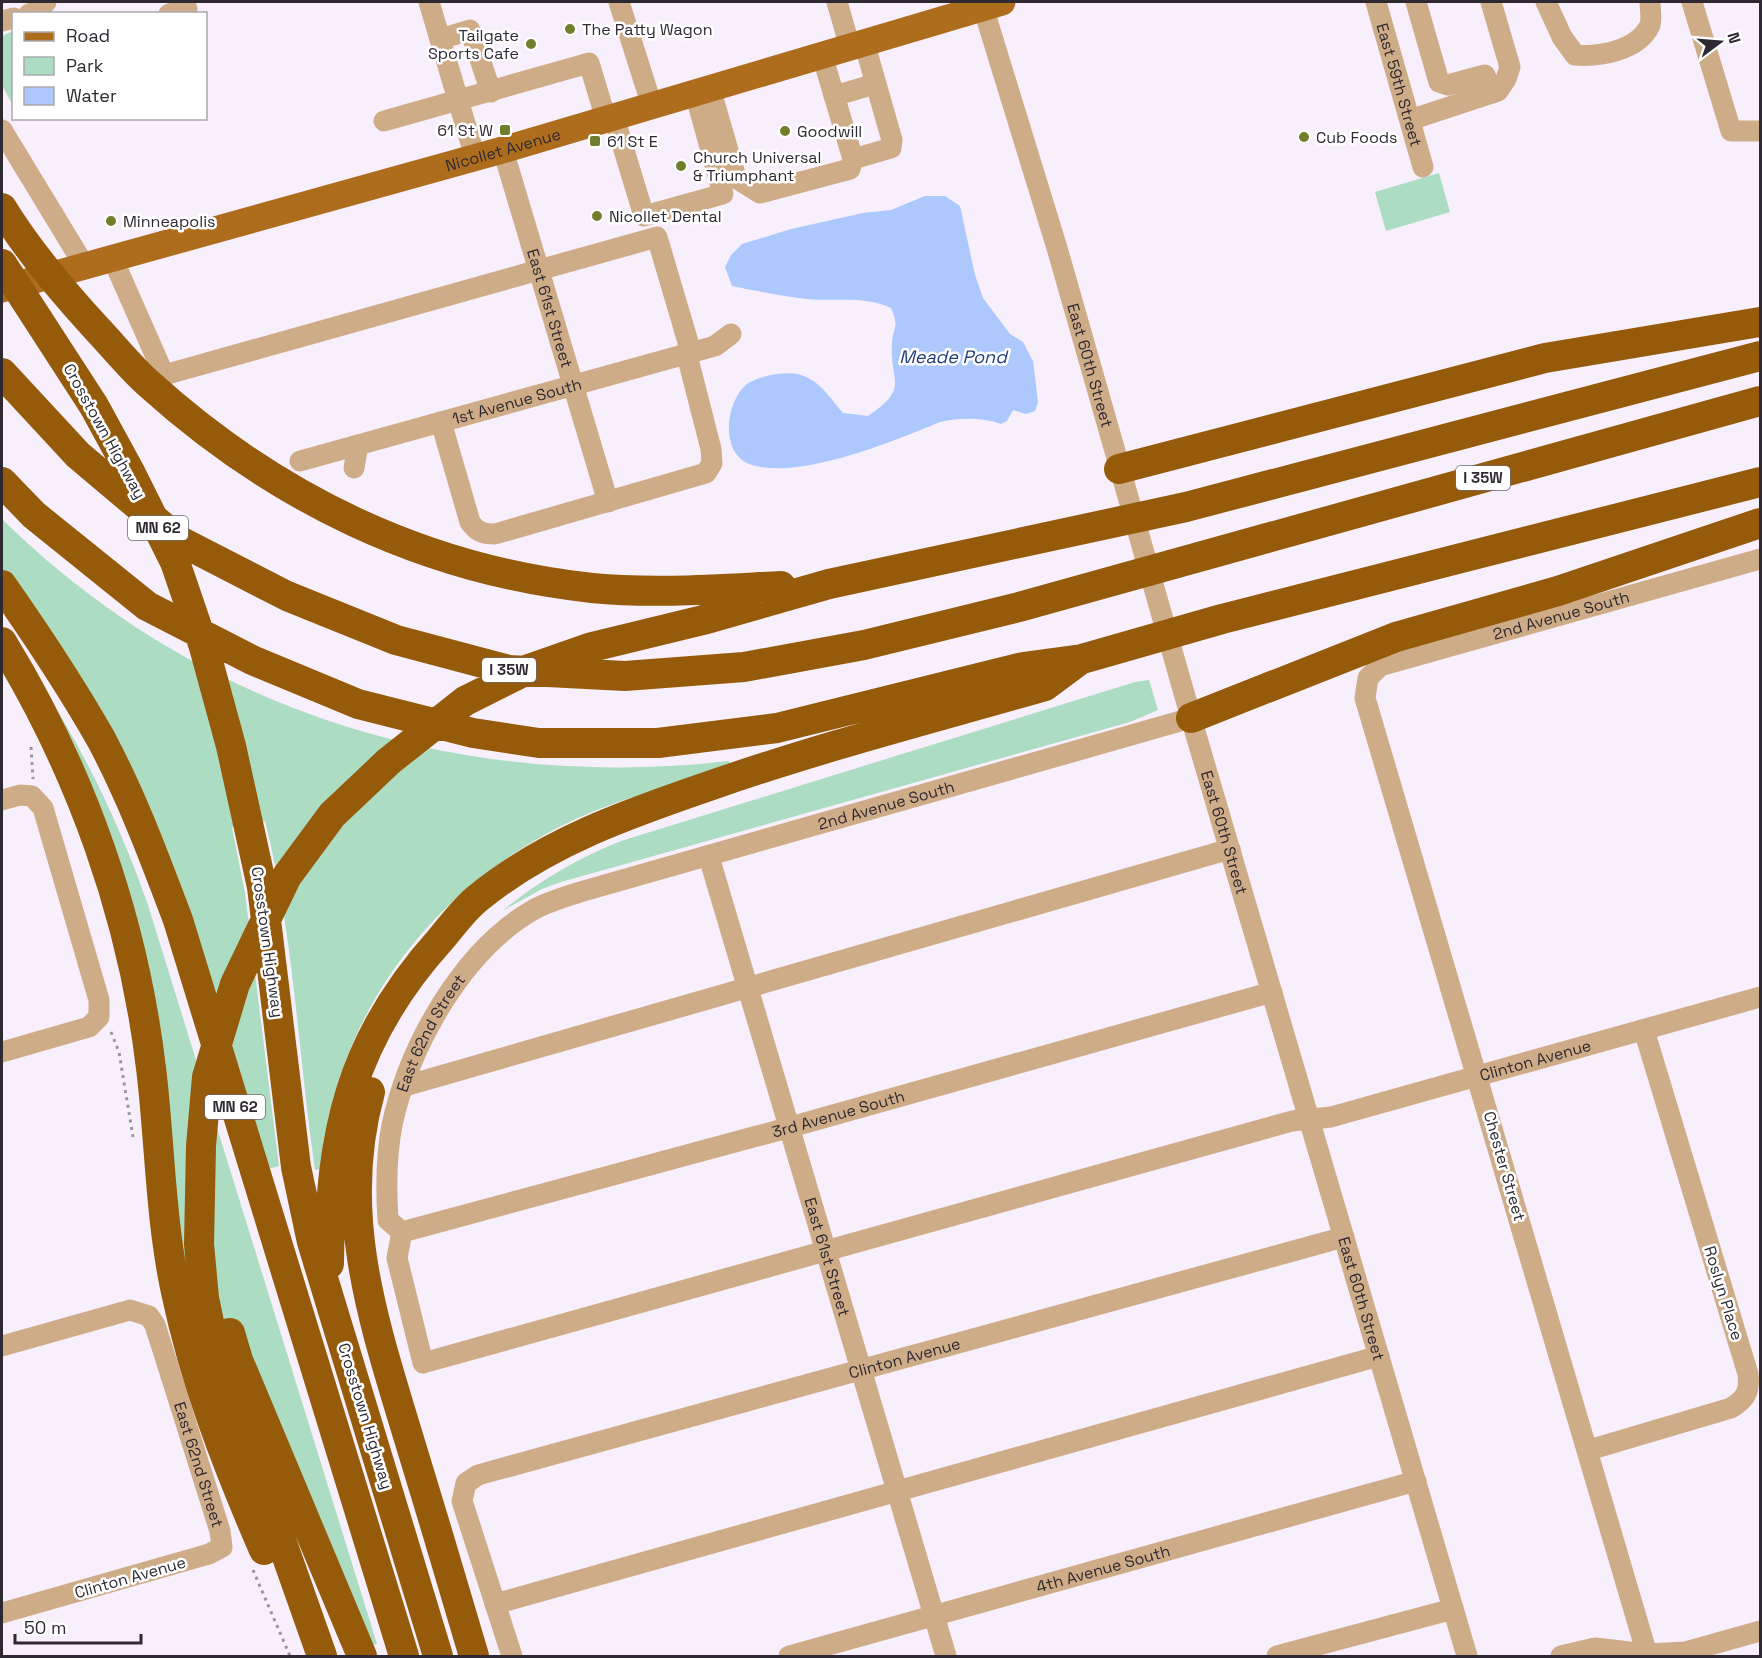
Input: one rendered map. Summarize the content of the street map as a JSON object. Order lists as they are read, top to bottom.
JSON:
{
  "streets": {
    "highway": ["Crosstown Highway", "I 35W", "MN 62"],
    "main road": ["Nicollet Avenue"],
    "street": [
      "East 59th Street",
      "East 61st Street",
      "East 60th Street",
      "1st Avenue South",
      "2nd Avenue South",
      "East 62nd Street",
      "Clinton Avenue",
      "3rd Avenue South",
      "Chester Street",
      "Roslyn Place",
      "4th Avenue South"
    ]
  },
  "crossings": [
    ["Nicollet Avenue", "East 61st Street"],
    ["Nicollet Avenue", "East 60th Street"],
    ["East 61st Street", "1st Avenue South"],
    ["East 61st Street", "2nd Avenue South"],
    ["East 61st Street", "Clinton Avenue"],
    ["East 61st Street", "3rd Avenue South"],
    ["East 61st Street", "4th Avenue South"],
    ["East 60th Street", "2nd Avenue South"],
    ["East 60th Street", "Clinton Avenue"],
    ["East 60th Street", "3rd Avenue South"],
    ["East 60th Street", "4th Avenue South"],
    ["2nd Avenue South", "East 62nd Street"],
    ["2nd Avenue South", "Chester Street"],
    ["East 62nd Street", "Clinton Avenue"],
    ["East 62nd Street", "3rd Avenue South"],
    ["Clinton Avenue", "3rd Avenue South"],
    ["Clinton Avenue", "Chester Street"],
    ["Clinton Avenue", "Roslyn Place"],
    ["Chester Street", "Roslyn Place"]
  ],
  "water": ["Meade Pond"],
  "places": {
    "other": [
      "The Patty Wagon",
      "Tailgate Sports Cafe",
      "Goodwill",
      "Cub Foods",
      "Church Universal & Triumphant",
      "Nicollet Dental",
      "Minneapolis"
    ],
    "transit": ["61 St W", "61 St E"]
  },
  "legend": ["Road", "Park", "Water"],
  "scale_bar": "50 m",
  "north": "right"
}
